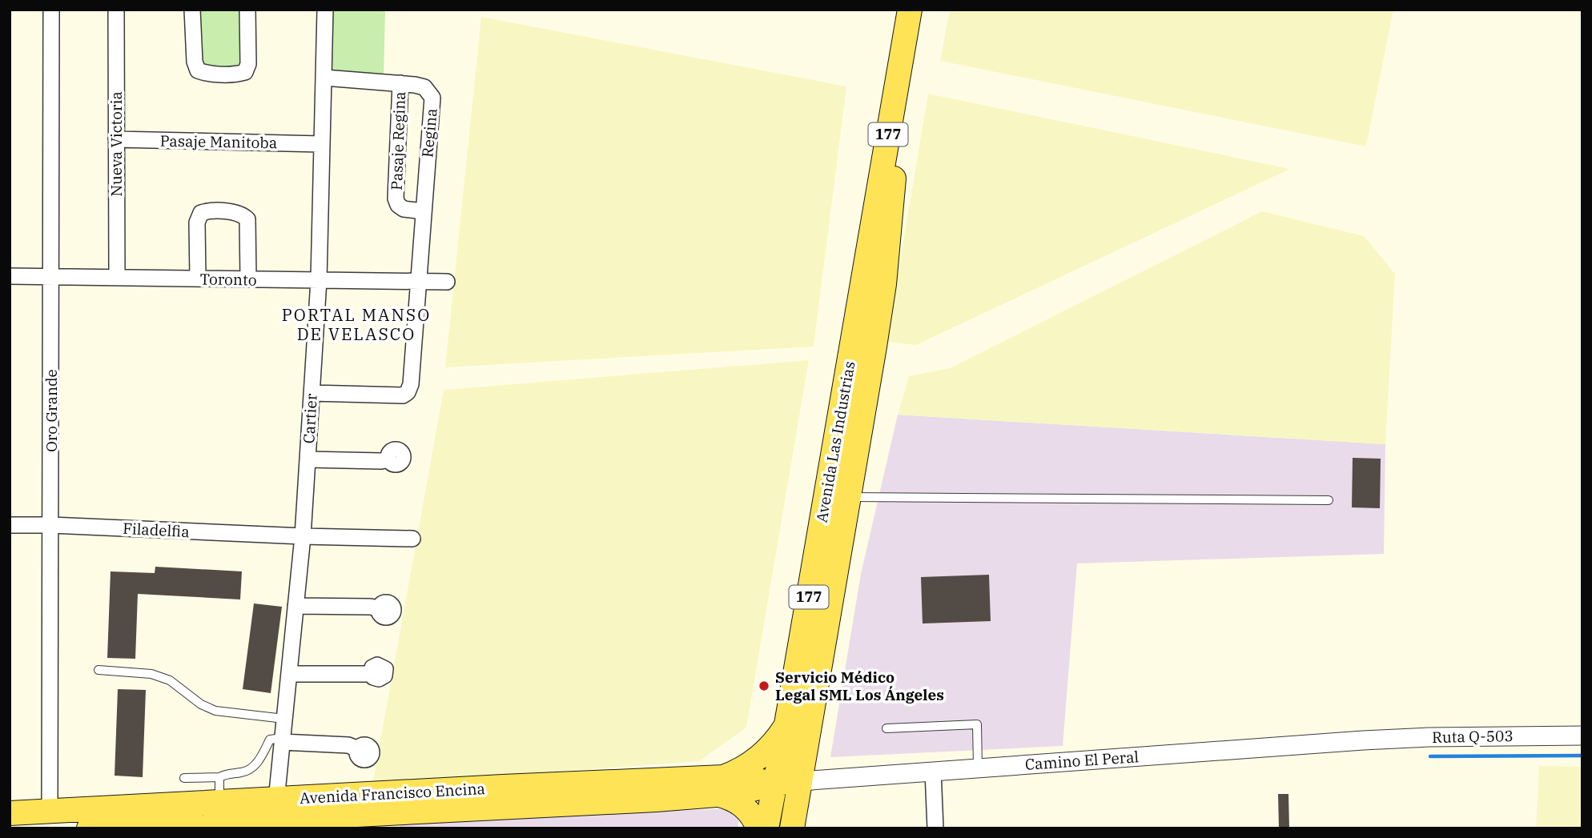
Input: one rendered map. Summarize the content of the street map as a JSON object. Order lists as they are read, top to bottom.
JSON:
{
  "streets": {
    "main road": ["177", "Avenida Las Industrias", "Avenida Francisco Encina"],
    "street": [
      "Regina",
      "Pasaje Regina",
      "Pasaje Manitoba",
      "Nueva Victoria",
      "Toronto",
      "Oro Grande",
      "Cartier",
      "Filadelfia",
      "Ruta Q-503",
      "Camino El Peral"
    ]
  },
  "crossings": [
    ["Regina", "Pasaje Regina"],
    ["Regina", "Toronto"],
    ["Regina", "Cartier"],
    ["Pasaje Manitoba", "Nueva Victoria"],
    ["Pasaje Manitoba", "Cartier"],
    ["Nueva Victoria", "Toronto"],
    ["Toronto", "Oro Grande"],
    ["Toronto", "Cartier"],
    ["Oro Grande", "Filadelfia"],
    ["Oro Grande", "Avenida Francisco Encina"],
    ["Cartier", "Filadelfia"],
    ["Cartier", "Avenida Francisco Encina"],
    ["Avenida Las Industrias", "Camino El Peral"],
    ["Avenida Las Industrias", "Avenida Francisco Encina"],
    ["Ruta Q-503", "Camino El Peral"],
    ["Camino El Peral", "Avenida Francisco Encina"]
  ],
  "districts": ["PORTAL MANSO DE VELASCO"],
  "places": ["Servicio Médico Legal SML Los Ángeles"]
}
